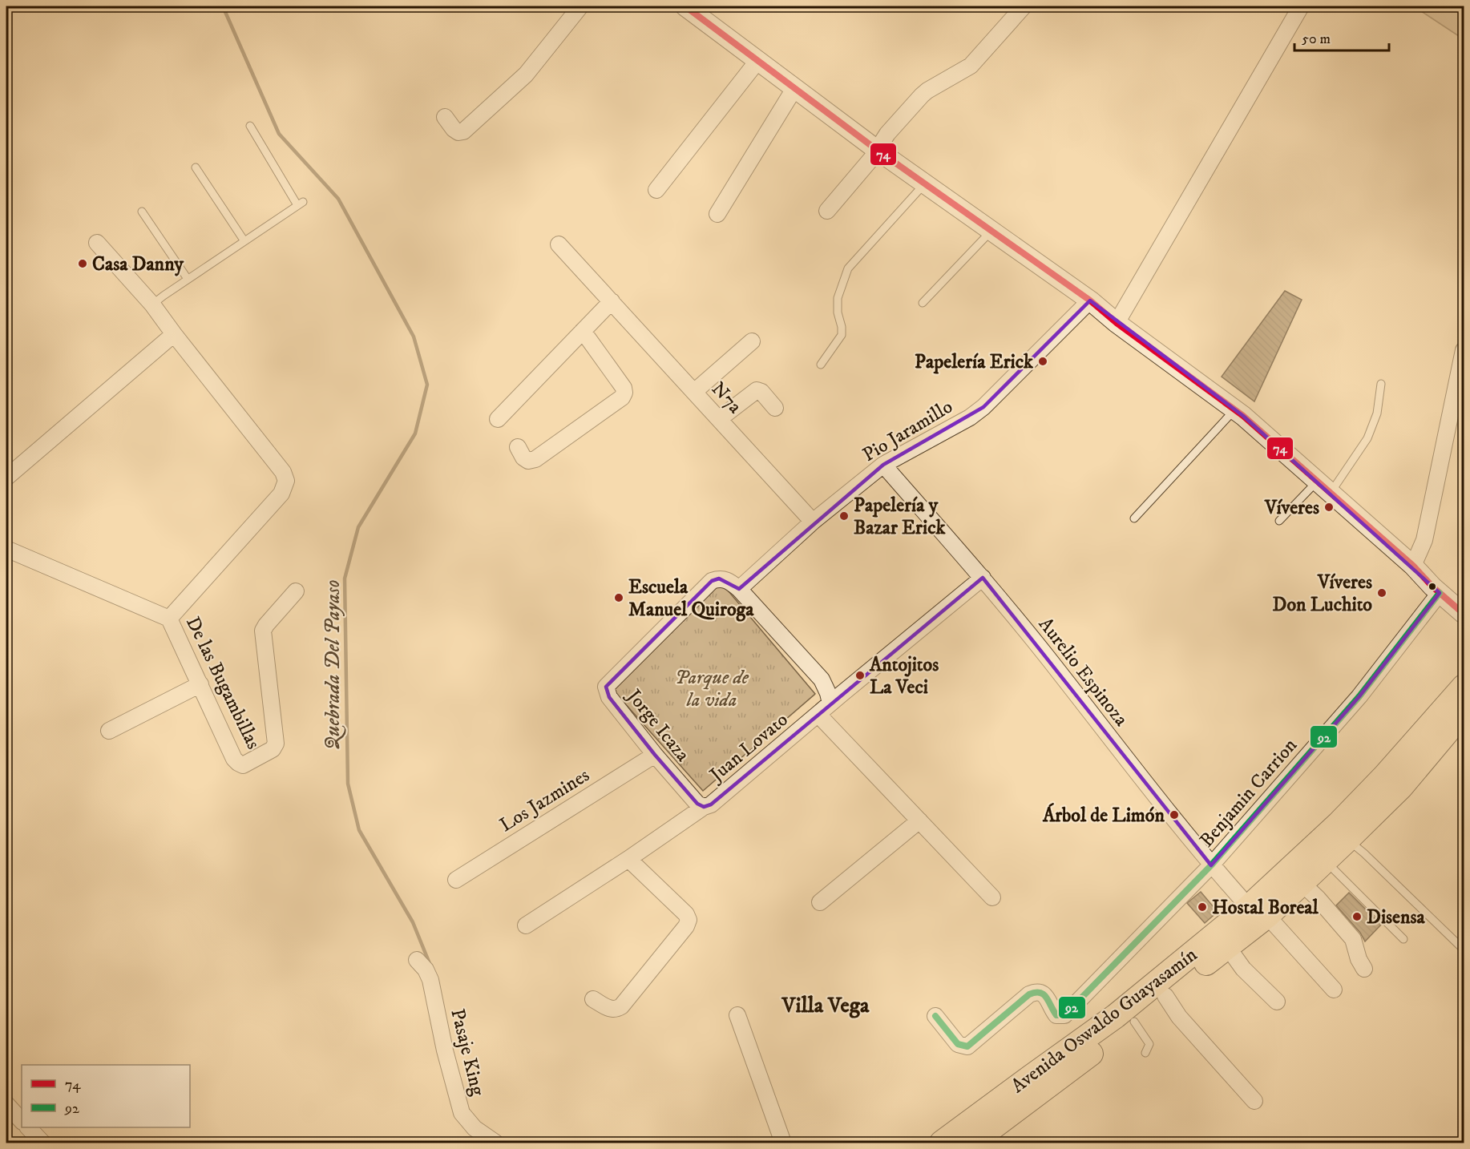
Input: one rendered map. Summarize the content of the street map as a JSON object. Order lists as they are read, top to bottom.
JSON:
{
  "streets": {
    "main road": ["Avenida Oswaldo Guayasamín"],
    "street": [
      "N7a",
      "Pio Jaramillo",
      "Aurelio Espinoza",
      "De las Bugambillas",
      "Jorge Icaza",
      "Juan Lovato",
      "Benjamin Carrion",
      "Los Jazmines",
      "Pasaje King"
    ]
  },
  "crossings": [
    ["N7a", "Pio Jaramillo"],
    ["Pio Jaramillo", "Aurelio Espinoza"],
    ["Pio Jaramillo", "Jorge Icaza"],
    ["Aurelio Espinoza", "Juan Lovato"],
    ["Aurelio Espinoza", "Benjamin Carrion"],
    ["Aurelio Espinoza", "Avenida Oswaldo Guayasamín"],
    ["Jorge Icaza", "Juan Lovato"],
    ["Jorge Icaza", "Los Jazmines"]
  ],
  "districts": ["Villa Vega"],
  "water": ["Quebrada Del Payaso"],
  "parks": ["Parque de la vida"],
  "places": [
    "Casa Danny",
    "Papelería Erick",
    "Víveres",
    "Papelería y Bazar Erick",
    "Víveres Don Luchito",
    "Escuela Manuel Quiroga",
    "Antojitos La Veci",
    "Árbol de Limón",
    "Hostal Boreal",
    "Disensa"
  ],
  "lines": ["transit line 74", "transit line 92"],
  "legend": ["74", "92"],
  "scale_bar": "50 m"
}
